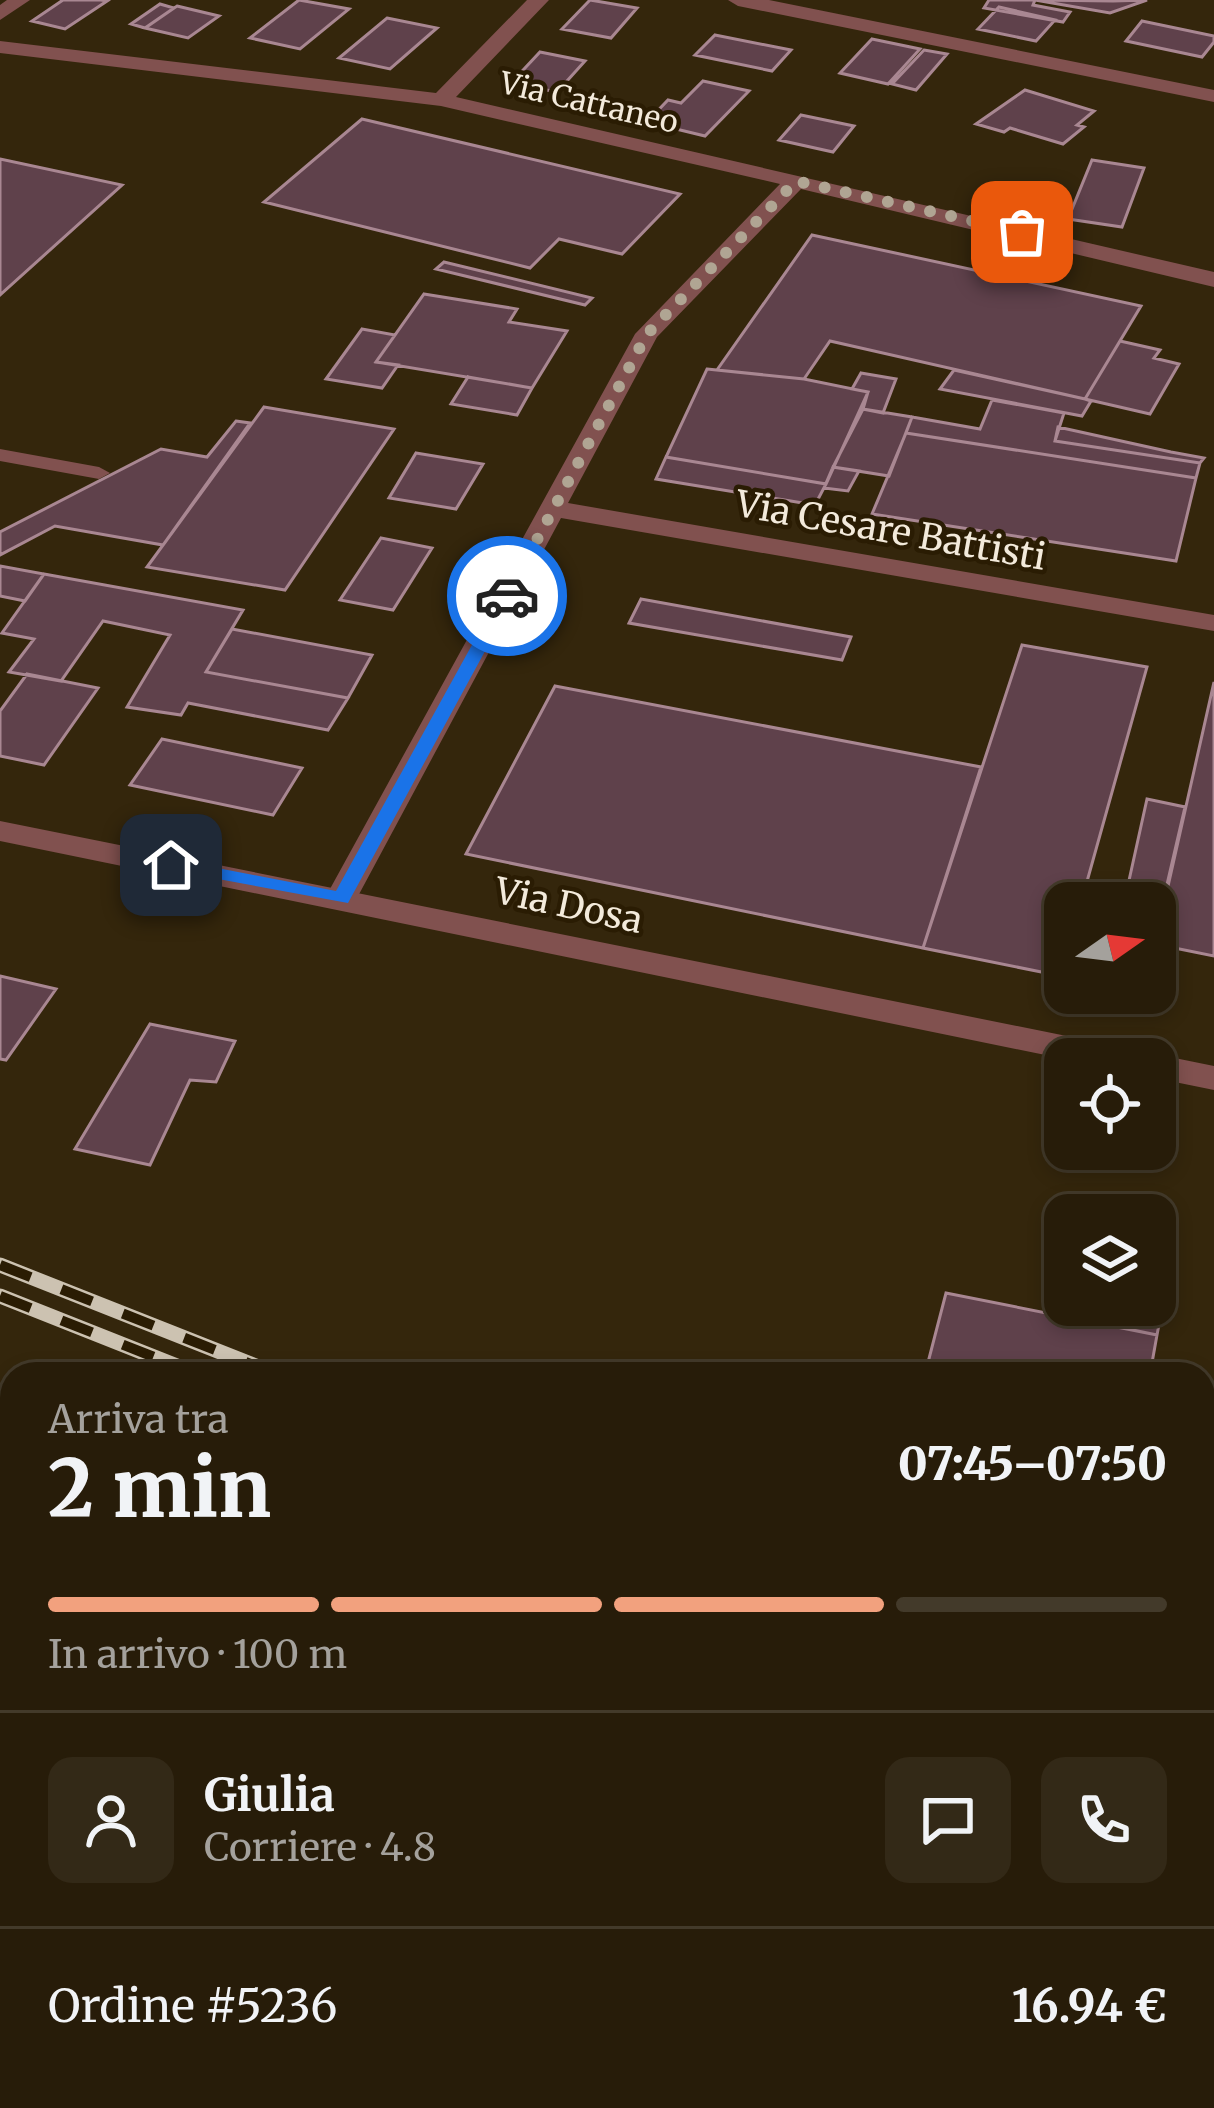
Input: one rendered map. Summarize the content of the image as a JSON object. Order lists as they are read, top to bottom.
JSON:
{
  "streets": {
    "street": ["Via Cattaneo", "Via Cesare Battisti", "Via Dosa"]
  },
  "north": "right",
  "page": {
    "heading": ["2 min", "Arriva tra", "07:45–07:50"],
    "panel": [
      "Giulia",
      "Corriere · 4.8",
      "Ordine #5236",
      "16.94 €"
    ],
    "bar": "In arrivo · 100 m"
  }
}
